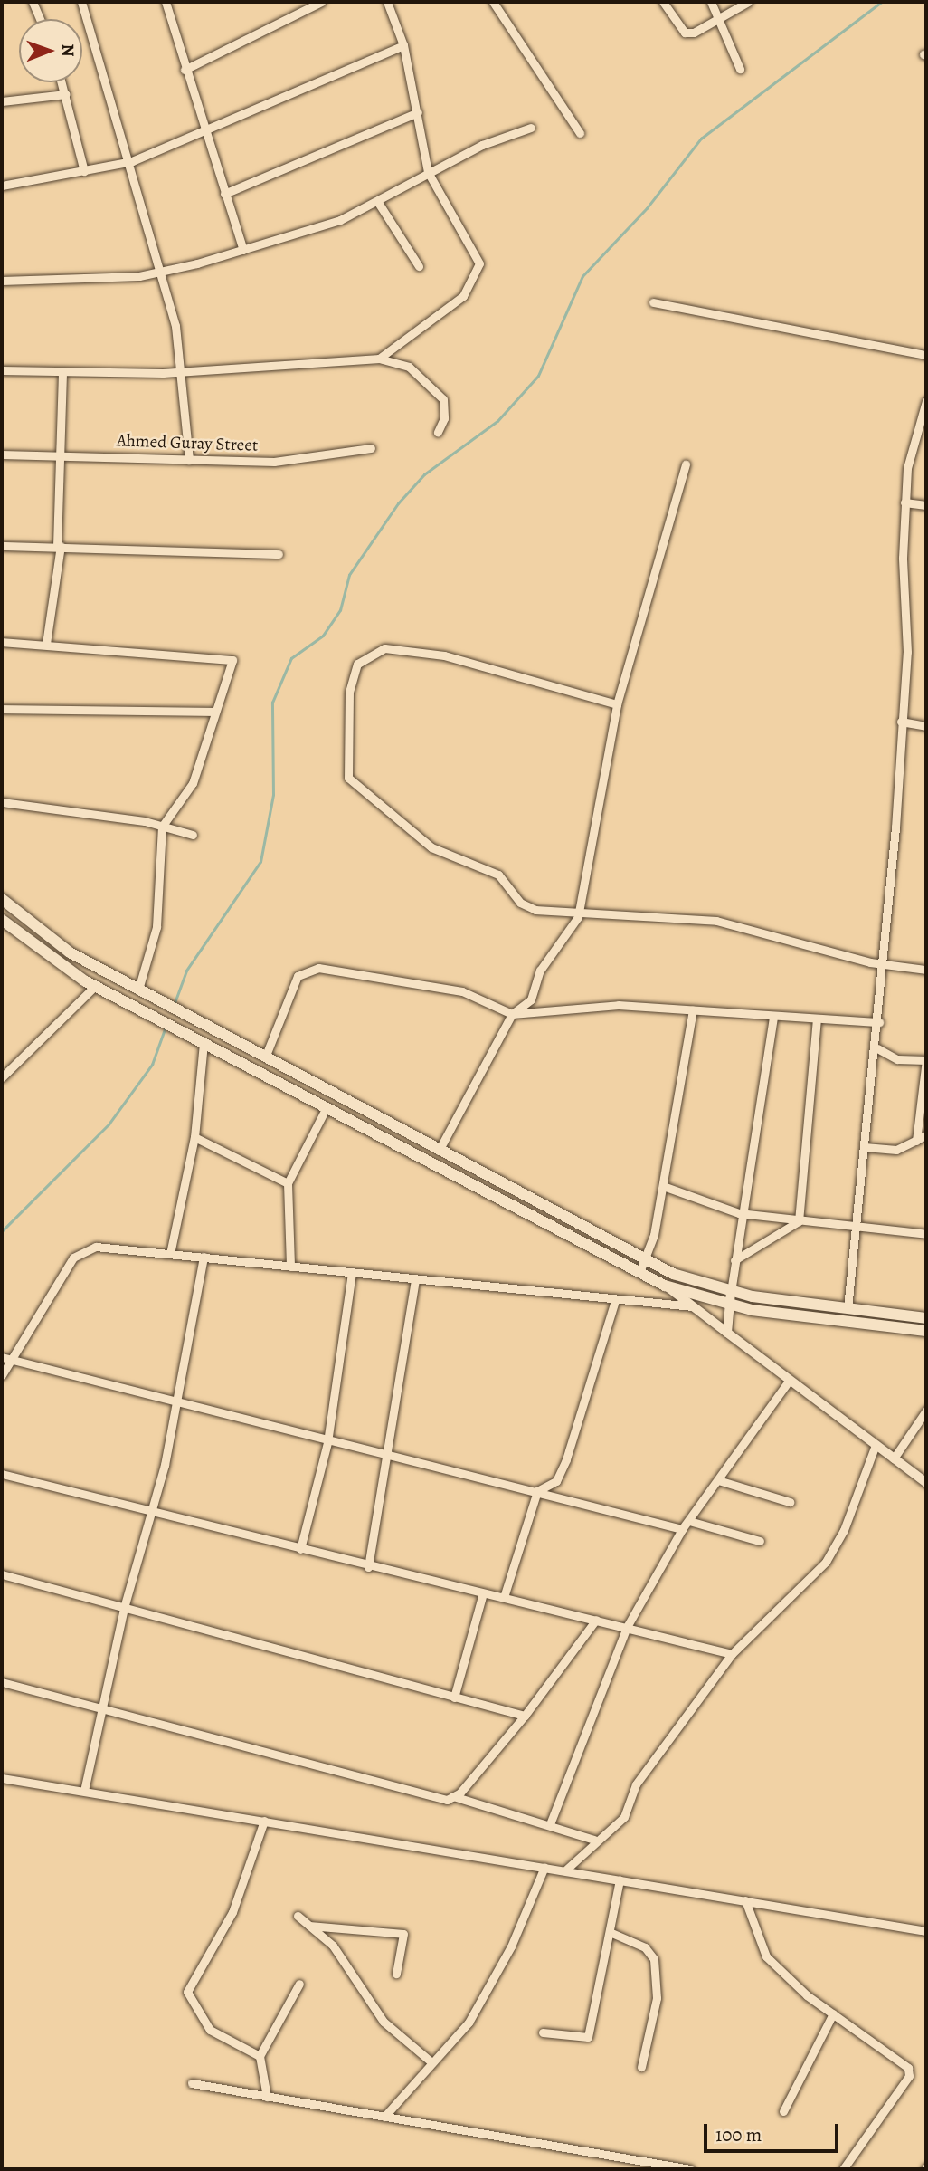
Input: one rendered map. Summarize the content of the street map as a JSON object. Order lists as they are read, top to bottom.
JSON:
{
  "streets": {
    "street": ["Ahmed Guray Street"]
  },
  "scale_bar": "100 m",
  "north": "right"
}
